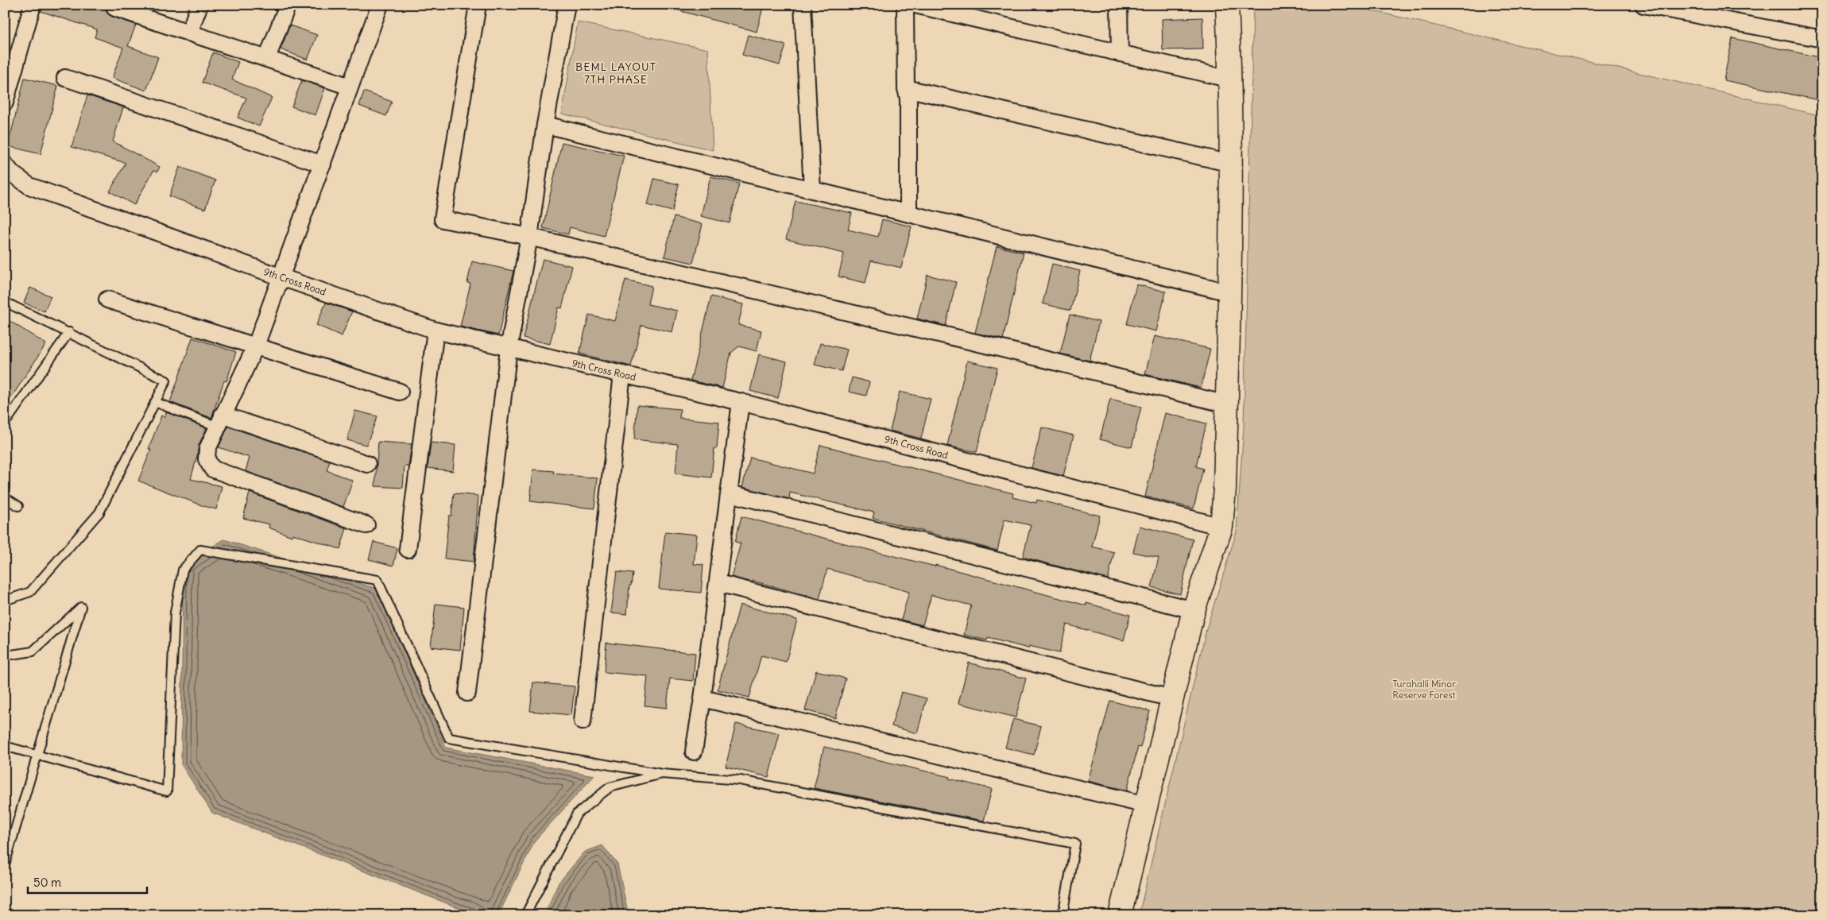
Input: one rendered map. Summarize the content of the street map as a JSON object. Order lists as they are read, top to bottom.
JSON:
{
  "streets": {
    "street": ["9th Cross Road"]
  },
  "districts": ["BEML LAYOUT 7TH PHASE"],
  "parks": ["Turahalli Minor Reserve Forest"],
  "scale_bar": "50 m"
}
